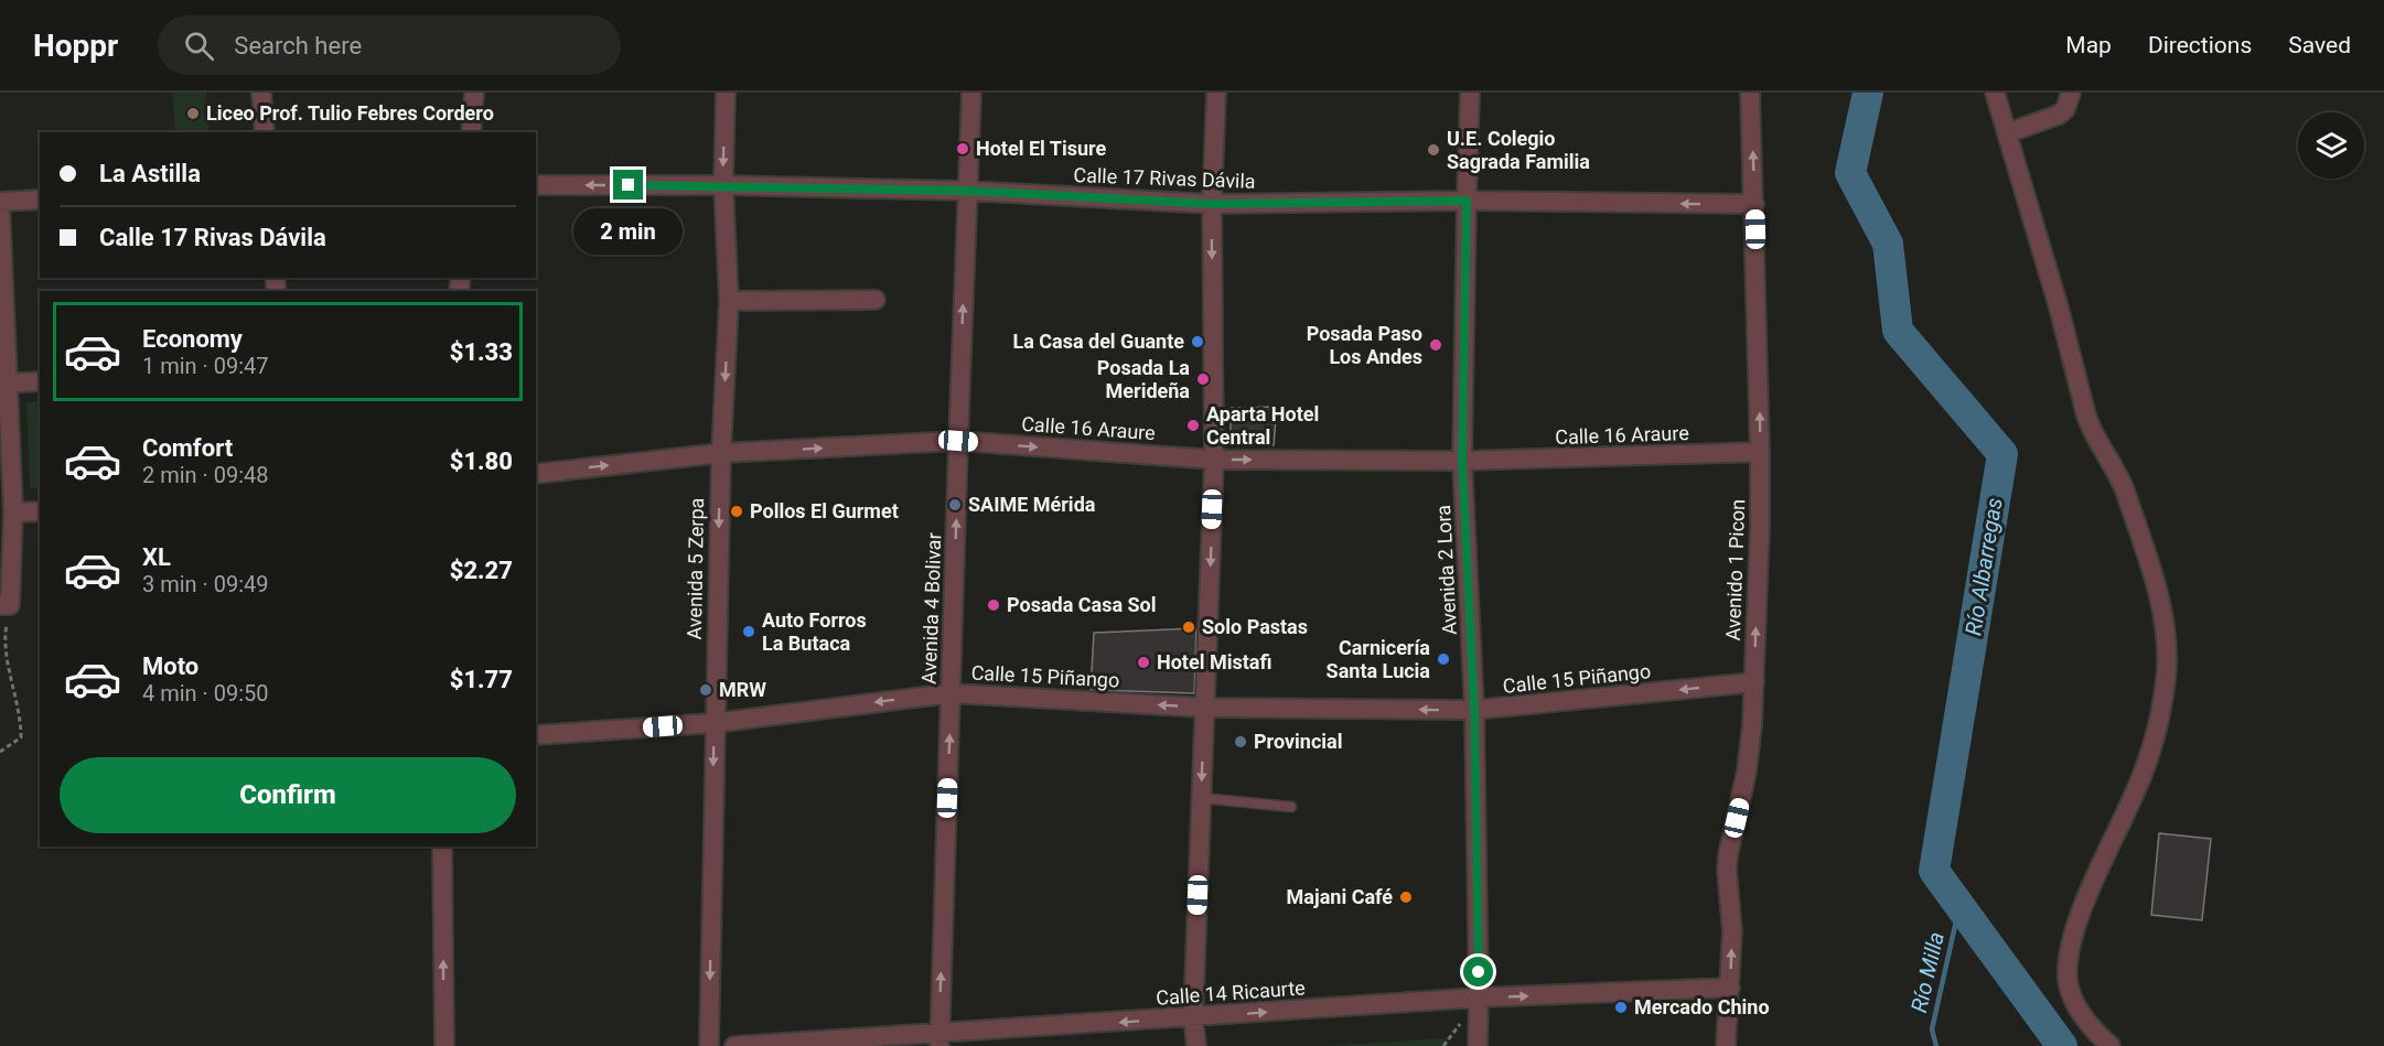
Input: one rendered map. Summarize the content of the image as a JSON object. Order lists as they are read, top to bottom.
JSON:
{
  "streets": {
    "street": [
      "Calle 17 Rivas Dávila",
      "Calle 16 Araure",
      "Avenida 5 Zerpa",
      "Avenida 2 Lora",
      "Avenido 1 Picon",
      "Avenida 4 Bolivar",
      "Calle 15 Piñango",
      "Calle 14 Ricaurte"
    ]
  },
  "crossings": [
    ["Calle 17 Rivas Dávila", "Avenida 5 Zerpa"],
    ["Calle 17 Rivas Dávila", "Avenida 2 Lora"],
    ["Calle 17 Rivas Dávila", "Avenido 1 Picon"],
    ["Calle 17 Rivas Dávila", "Avenida 4 Bolivar"],
    ["Calle 16 Araure", "Avenida 5 Zerpa"],
    ["Calle 16 Araure", "Avenida 2 Lora"],
    ["Calle 16 Araure", "Avenido 1 Picon"],
    ["Calle 16 Araure", "Avenida 4 Bolivar"],
    ["Avenida 5 Zerpa", "Calle 15 Piñango"],
    ["Avenida 2 Lora", "Calle 15 Piñango"],
    ["Avenida 2 Lora", "Calle 14 Ricaurte"],
    ["Avenido 1 Picon", "Calle 15 Piñango"],
    ["Avenido 1 Picon", "Calle 14 Ricaurte"],
    ["Avenida 4 Bolivar", "Calle 15 Piñango"],
    ["Avenida 4 Bolivar", "Calle 14 Ricaurte"]
  ],
  "one_way": [
    "Calle 17 Rivas Dávila",
    "Calle 16 Araure",
    "Avenida 5 Zerpa",
    "Avenido 1 Picon",
    "Avenida 4 Bolivar",
    "Calle 15 Piñango"
  ],
  "water": ["Río Albarregas", "Río Milla"],
  "places": [
    "Liceo Prof. Tulio Febres Cordero",
    "Hotel El Tisure",
    "U.E. Colegio Sagrada Familia",
    "La Casa del Guante",
    "Posada Paso Los Andes",
    "Posada La Merideña",
    "Aparta Hotel Central",
    "SAIME Mérida",
    "Pollos El Gurmet",
    "Posada Casa Sol",
    "Solo Pastas",
    "Auto Forros La Butaca",
    "Carnicería Santa Lucia",
    "Hotel Mistafi",
    "MRW",
    "Provincial",
    "Majani Café",
    "Mercado Chino"
  ],
  "page": {
    "header": "Hoppr",
    "search": "Search here",
    "nav": ["Map", "Directions", "Saved"],
    "banner": ["La Astilla", "Calle 17 Rivas Dávila"],
    "bubble": "2 min",
    "list": [
      {
        "name": "Economy",
        "note": "1 min · 09:47",
        "value": "$1.33"
      },
      {
        "name": "Comfort",
        "note": "2 min · 09:48",
        "value": "$1.80"
      },
      {
        "name": "XL",
        "note": "3 min · 09:49",
        "value": "$2.27"
      },
      {
        "name": "Moto",
        "note": "4 min · 09:50",
        "value": "$1.77"
      }
    ],
    "buttons": "Confirm"
  }
}
